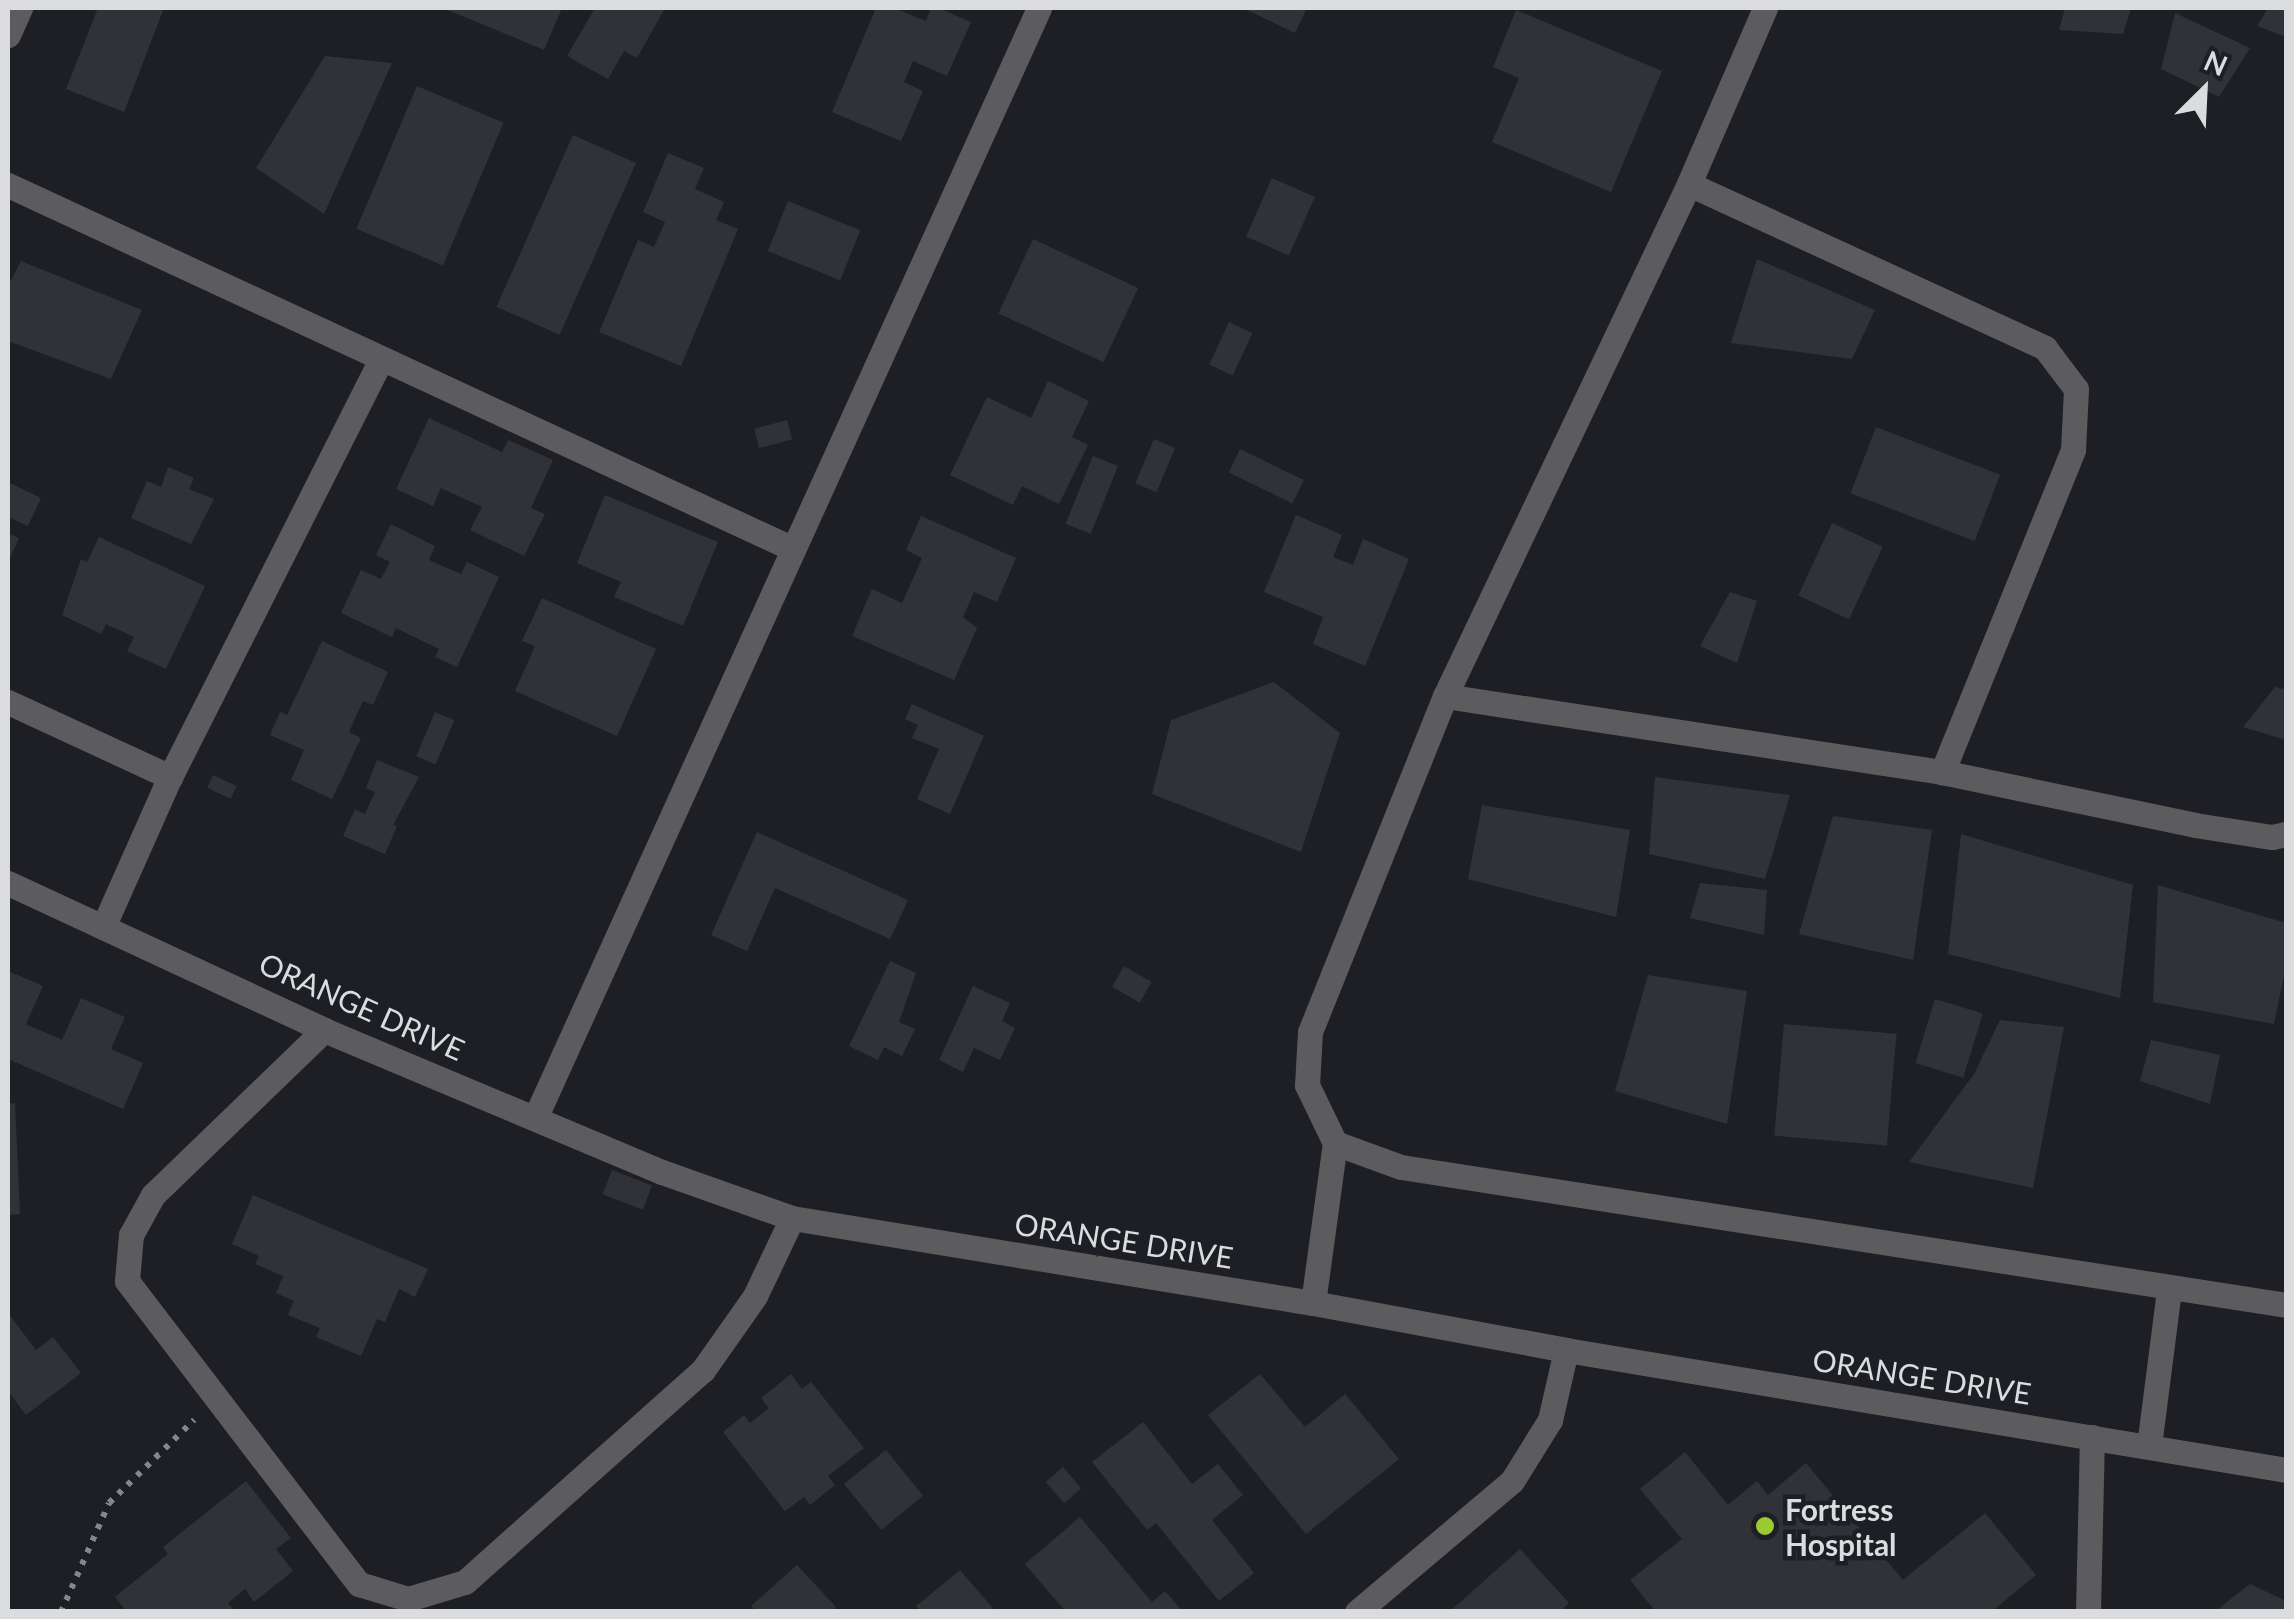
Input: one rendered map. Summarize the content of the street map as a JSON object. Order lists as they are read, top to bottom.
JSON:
{
  "streets": {
    "street": ["ORANGE DRIVE"]
  },
  "places": ["Fortress Hospital"],
  "north": "top right"
}
